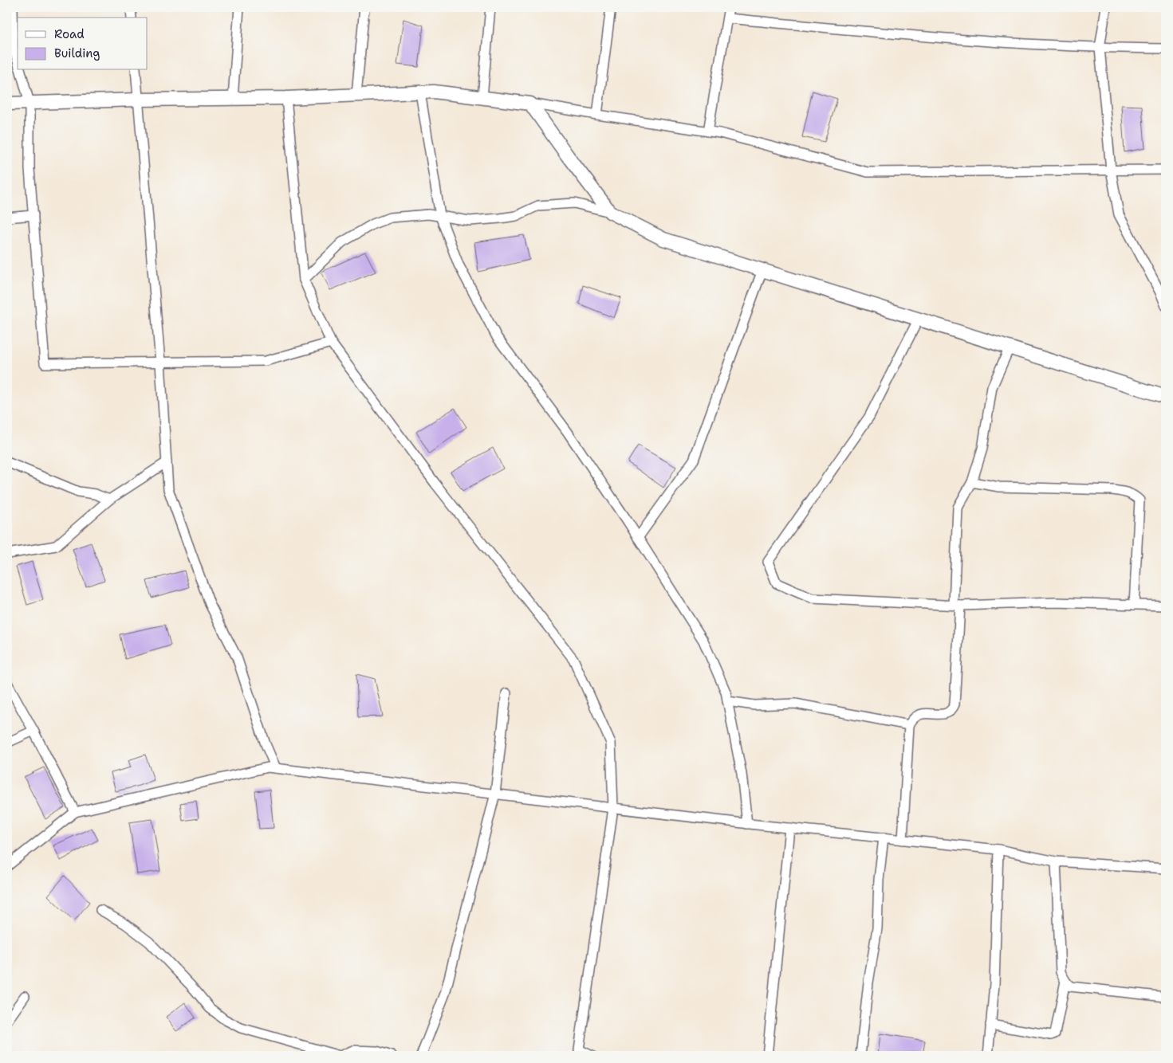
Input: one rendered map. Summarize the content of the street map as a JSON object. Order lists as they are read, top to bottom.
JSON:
{
  "legend": ["Road", "Building"]
}
